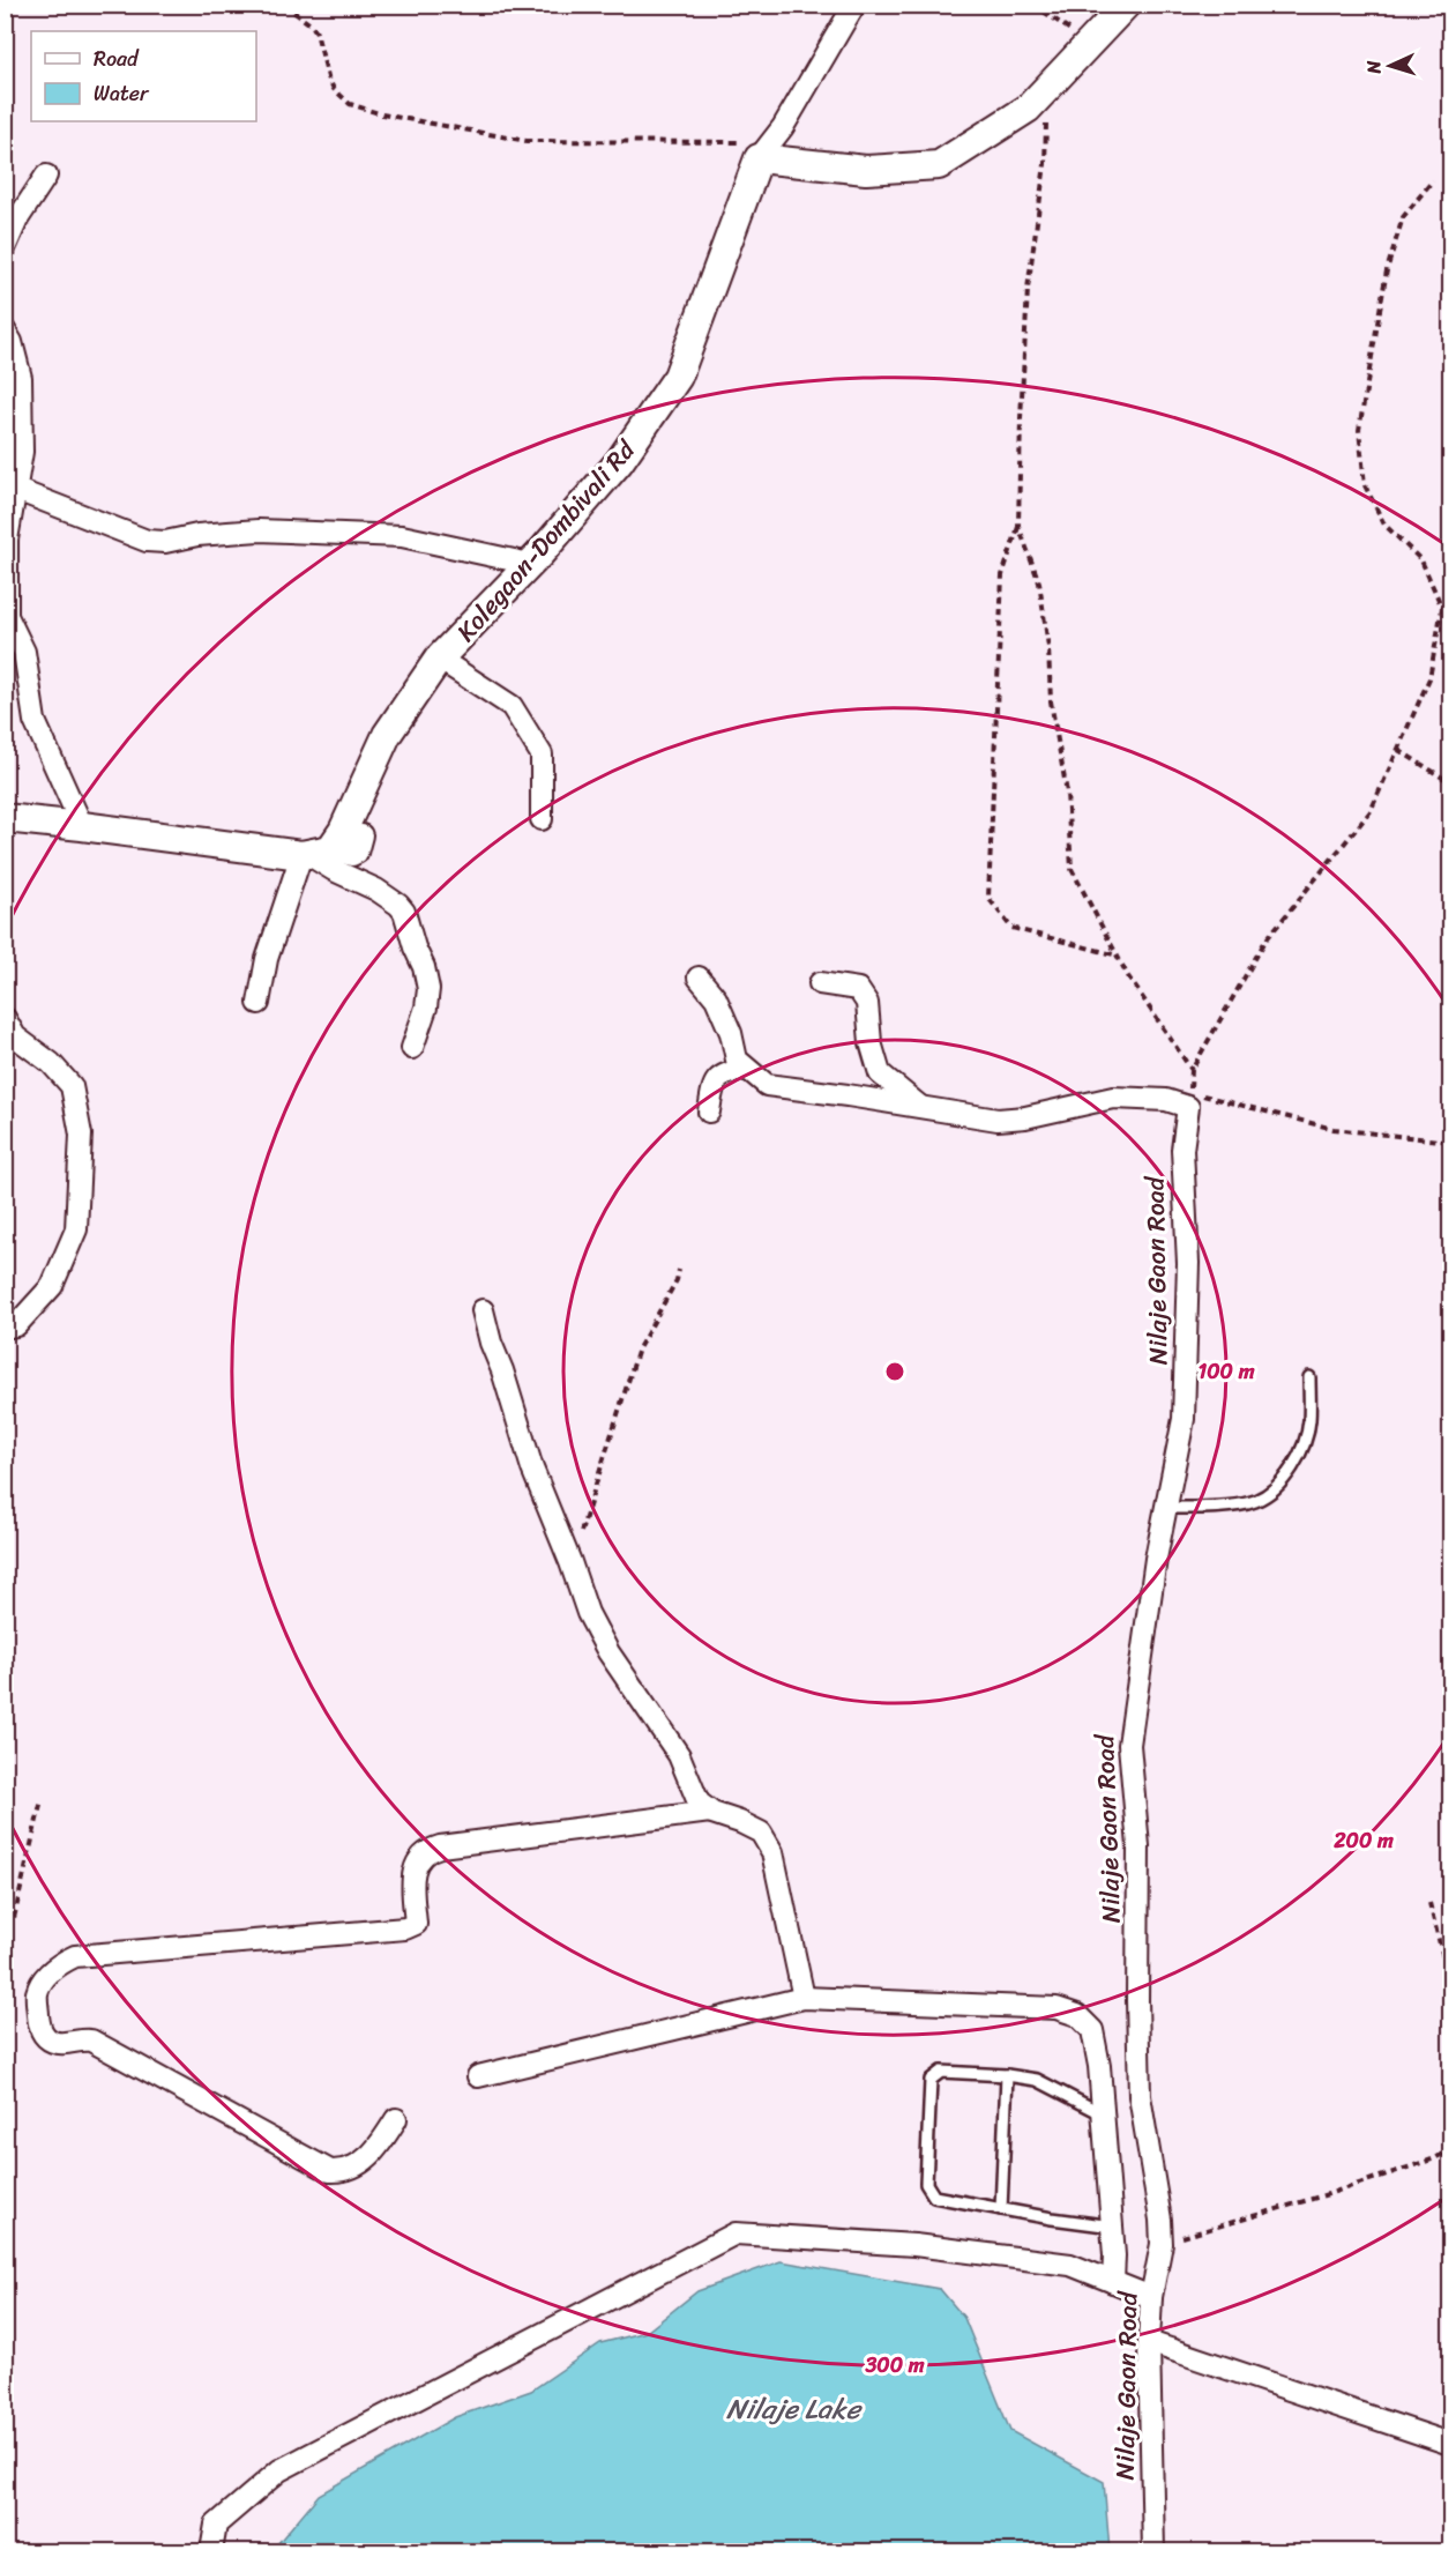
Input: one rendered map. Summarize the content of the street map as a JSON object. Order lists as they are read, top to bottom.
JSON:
{
  "streets": {
    "street": ["Kolegaon-Dombivali Rd", "Nilaje Gaon Road"]
  },
  "water": ["Nilaje Lake"],
  "legend": ["Road", "Water"],
  "north": "left",
  "rings": ["100 m", "200 m", "300 m"]
}
